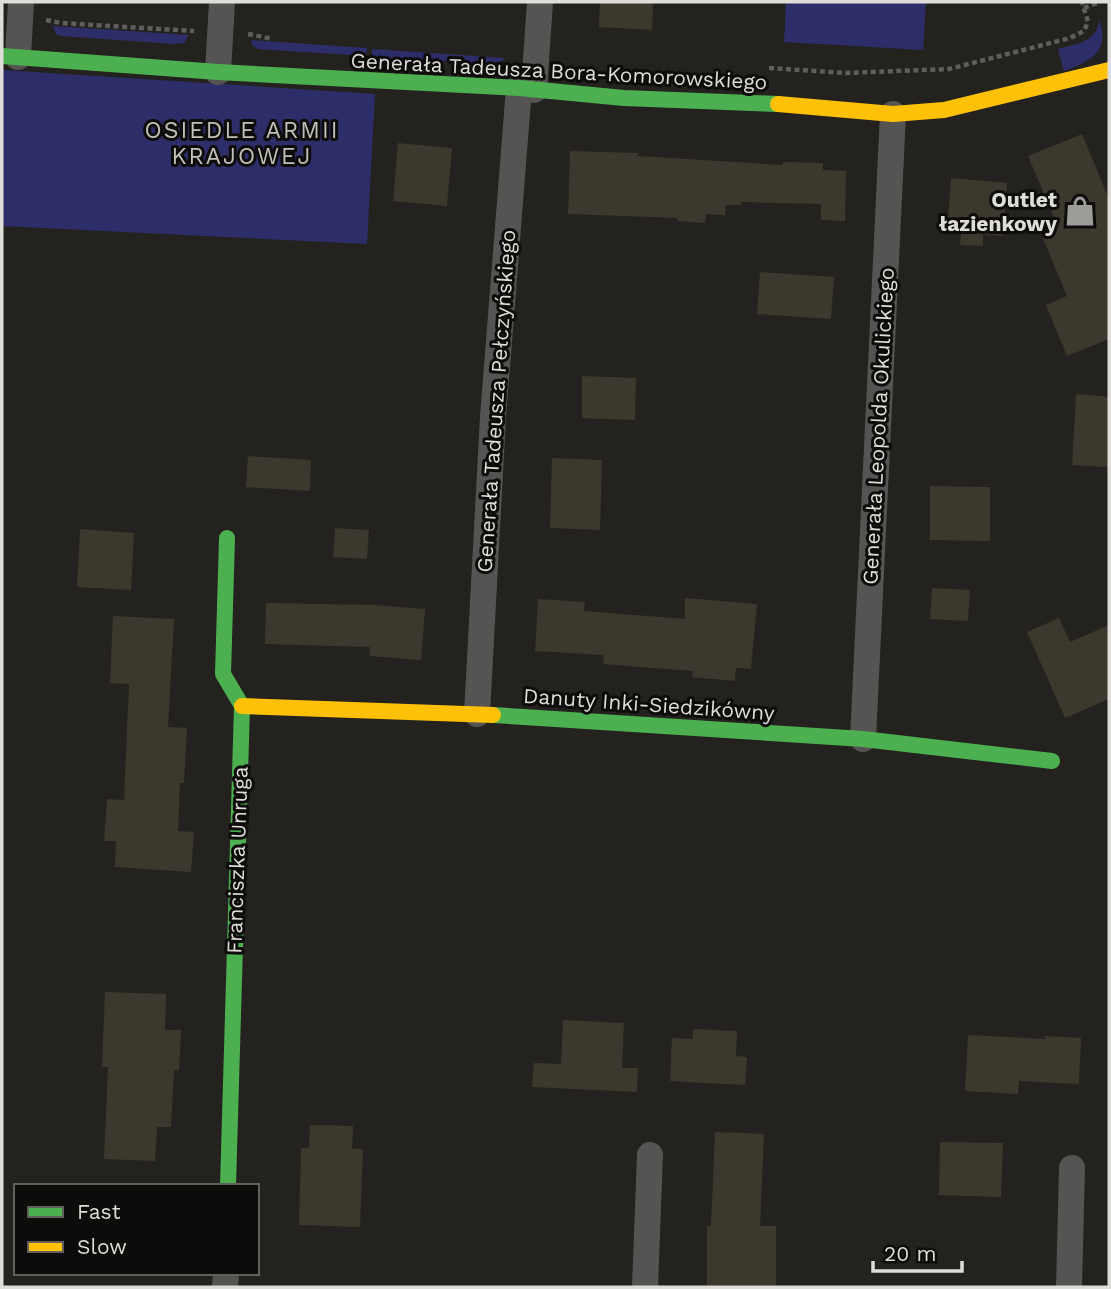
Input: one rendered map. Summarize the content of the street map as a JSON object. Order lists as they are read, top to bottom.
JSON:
{
  "streets": {
    "street": [
      "Generała Tadeusza Bora-Komorowskiego",
      "Generała Tadeusza Pełczyńskiego",
      "Generała Leopolda Okulickiego",
      "Danuty Inki-Siedzikówny",
      "Franciszka Unruga"
    ]
  },
  "crossings": [
    ["Generała Tadeusza Bora-Komorowskiego", "Generała Tadeusza Pełczyńskiego"],
    ["Generała Tadeusza Bora-Komorowskiego", "Generała Leopolda Okulickiego"],
    ["Generała Tadeusza Pełczyńskiego", "Danuty Inki-Siedzikówny"],
    ["Generała Leopolda Okulickiego", "Danuty Inki-Siedzikówny"],
    ["Danuty Inki-Siedzikówny", "Franciszka Unruga"]
  ],
  "districts": ["OSIEDLE ARMII KRAJOWEJ"],
  "places": {
    "shop": ["Outlet łazienkowy"]
  },
  "legend": ["Fast", "Slow"],
  "scale_bar": "20 m"
}
